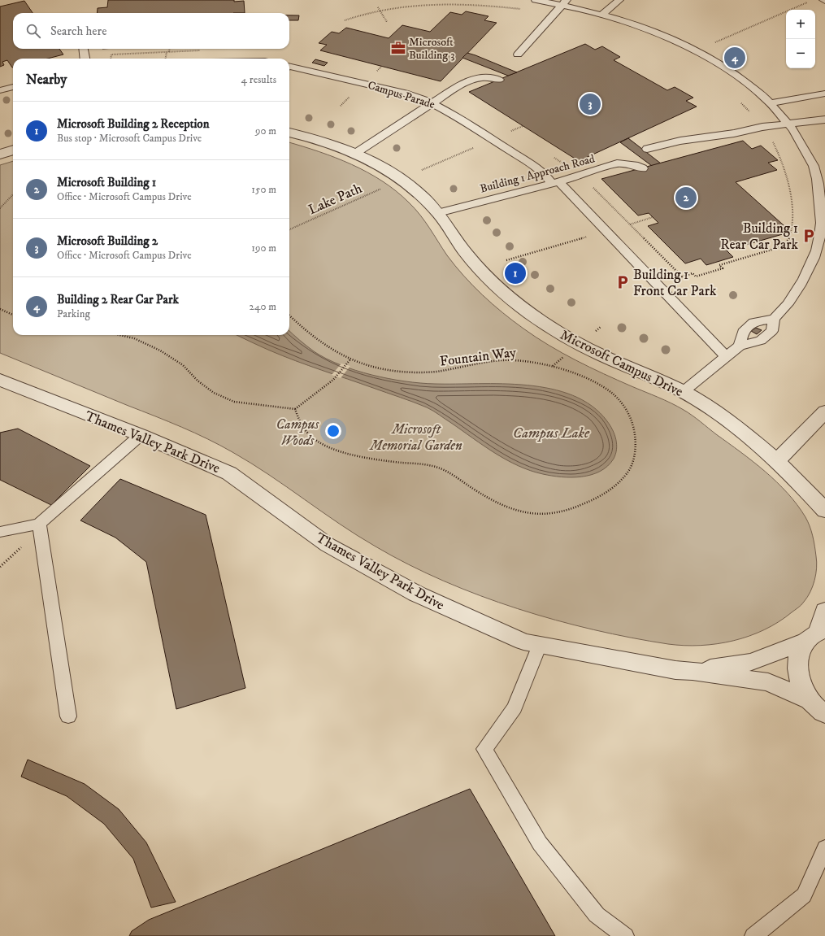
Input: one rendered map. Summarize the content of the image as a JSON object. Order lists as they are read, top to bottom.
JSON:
{
  "streets": {
    "street": ["Microsoft Campus Drive", "Thames Valley Park Drive"],
    "lane": ["Campus Parade", "Building 1 Approach Road"],
    "path": ["Lake Path", "Fountain Way"]
  },
  "crossings": [
    ["Campus Parade", "Building 1 Approach Road"],
    ["Building 1 Approach Road", "Microsoft Campus Drive"]
  ],
  "water": ["Campus Lake"],
  "parks": ["Campus Woods", "Microsoft Memorial Garden"],
  "places": {
    "office": ["Microsoft Building 3"],
    "parking": ["Building 1 Rear Car Park", "Building 1 Front Car Park"]
  },
  "page": {
    "map_buttons": ["+", "−"],
    "search": "Search here",
    "pins": [
      "4",
      "3",
      "2",
      "1"
    ],
    "heading": ["Nearby", "4 results"],
    "list": [
      {
        "mark": "1",
        "name": "Microsoft Building 2 Reception",
        "note": "Bus stop · Microsoft Campus Drive",
        "value": "90 m"
      },
      {
        "mark": "2",
        "name": "Microsoft Building 1",
        "note": "Office · Microsoft Campus Drive",
        "value": "150 m"
      },
      {
        "mark": "3",
        "name": "Microsoft Building 2",
        "note": "Office · Microsoft Campus Drive",
        "value": "190 m"
      },
      {
        "mark": "4",
        "name": "Building 2 Rear Car Park",
        "note": "Parking",
        "value": "240 m"
      }
    ]
  }
}
